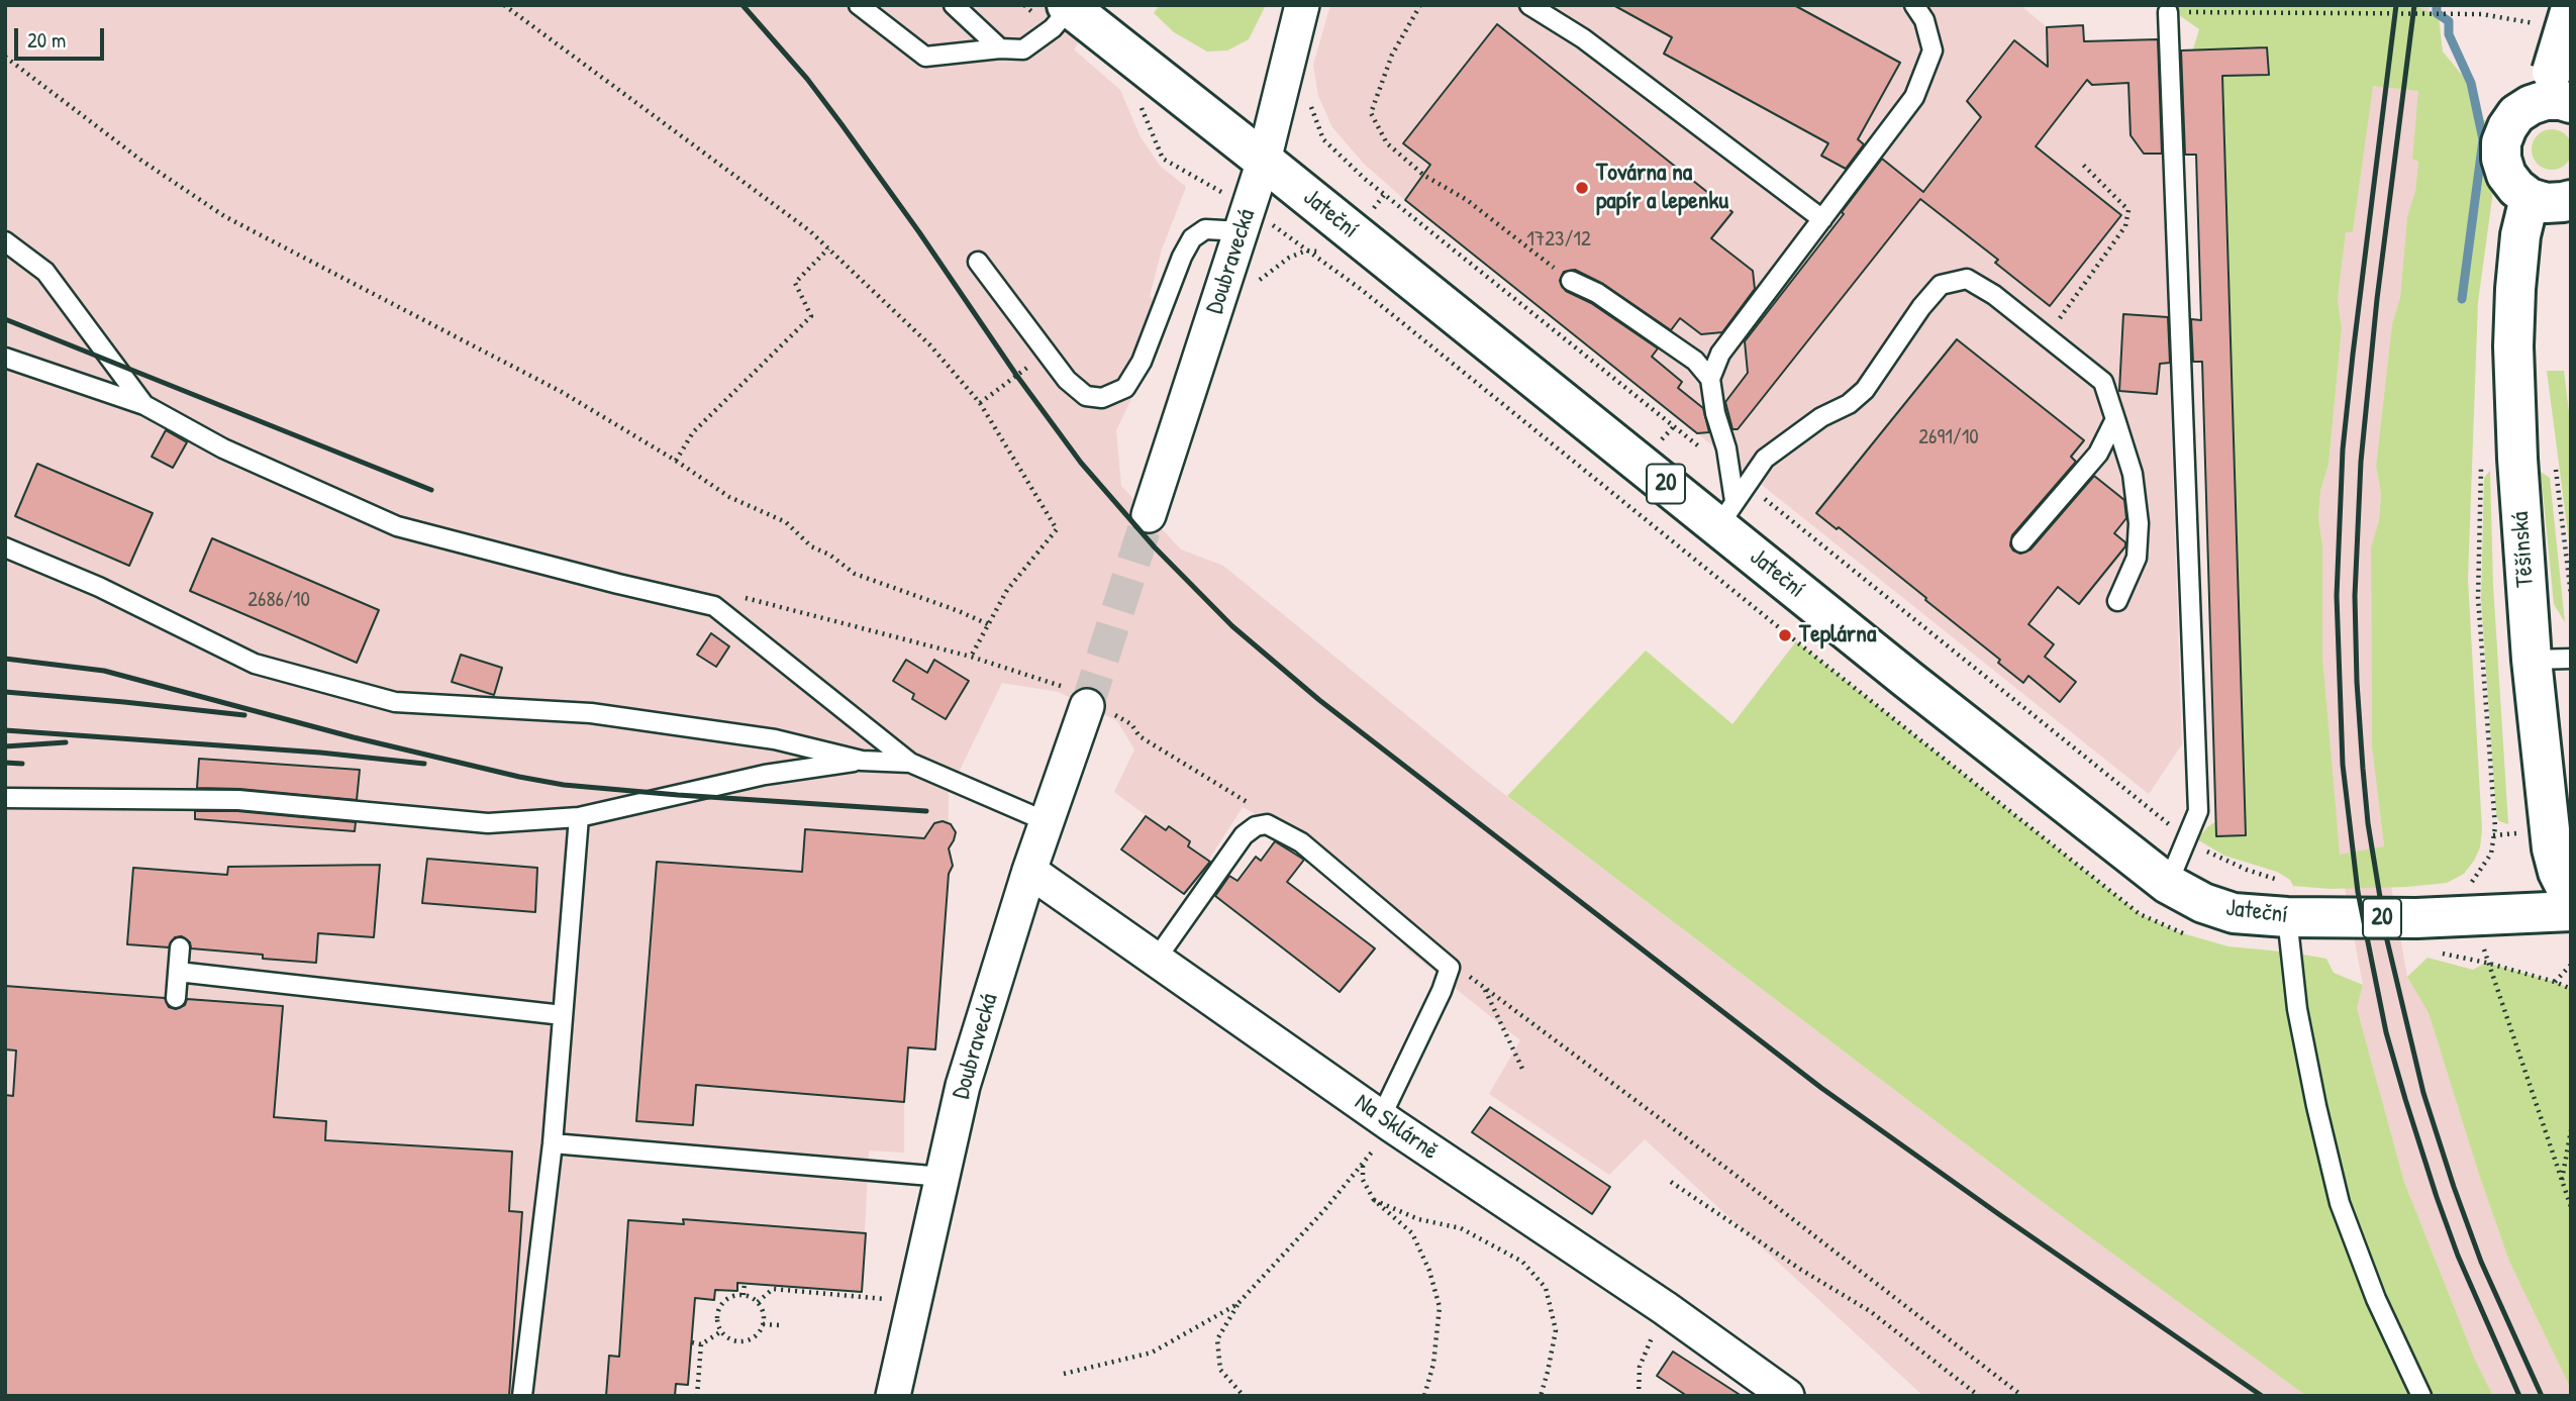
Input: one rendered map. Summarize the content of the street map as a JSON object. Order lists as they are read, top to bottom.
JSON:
{
  "streets": {
    "main road": ["Jateční", "20", "Těšínská"],
    "street": ["Doubravecká", "Na Sklárně"]
  },
  "crossings": [
    ["Jateční", "Doubravecká"],
    ["Doubravecká", "Na Sklárně"]
  ],
  "places": ["Továrna na papír a lepenku", "Teplárna"],
  "house_numbers": ["1723/12", "2691/10", "2686/10"],
  "scale_bar": "20 m"
}
